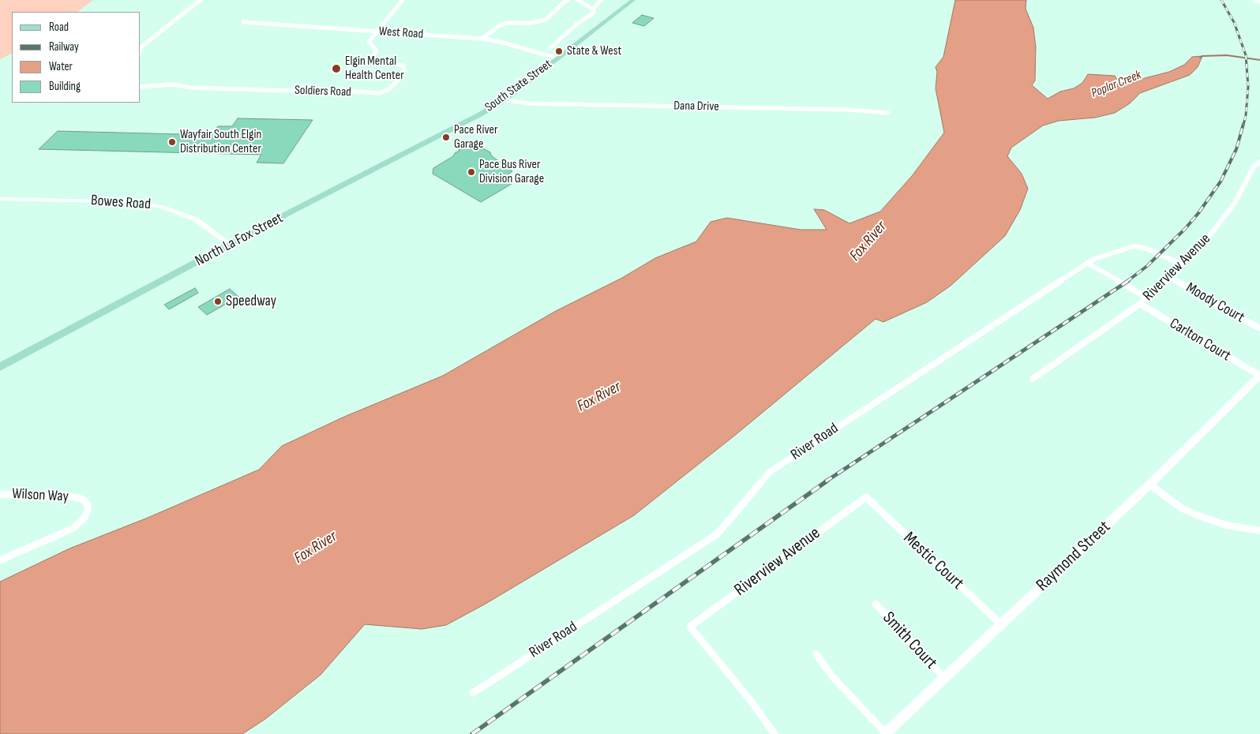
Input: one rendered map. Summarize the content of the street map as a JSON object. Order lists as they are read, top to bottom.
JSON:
{
  "streets": {
    "main road": ["South State Street", "North La Fox Street"],
    "street": [
      "West Road",
      "Soldiers Road",
      "Dana Drive",
      "Bowes Road",
      "Riverview Avenue",
      "Moody Court",
      "Carlton Court",
      "River Road",
      "Wilson Way",
      "Raymond Street",
      "Mestic Court",
      "Smith Court"
    ]
  },
  "crossings": [
    ["West Road", "South State Street"],
    ["West Road", "Soldiers Road"],
    ["South State Street", "Dana Drive"],
    ["South State Street", "North La Fox Street"],
    ["Bowes Road", "North La Fox Street"],
    ["Riverview Avenue", "Moody Court"],
    ["Riverview Avenue", "Carlton Court"],
    ["Riverview Avenue", "River Road"],
    ["Riverview Avenue", "Mestic Court"],
    ["Carlton Court", "Raymond Street"],
    ["Raymond Street", "Mestic Court"],
    ["Raymond Street", "Smith Court"]
  ],
  "water": ["Poplar Creek", "Fox River"],
  "places": [
    "State & West",
    "Elgin Mental Health Center",
    "Pace River Garage",
    "Wayfair South Elgin Distribution Center",
    "Pace Bus River Division Garage",
    "Speedway"
  ],
  "legend": [
    "Road",
    "Railway",
    "Water",
    "Building"
  ]
}
